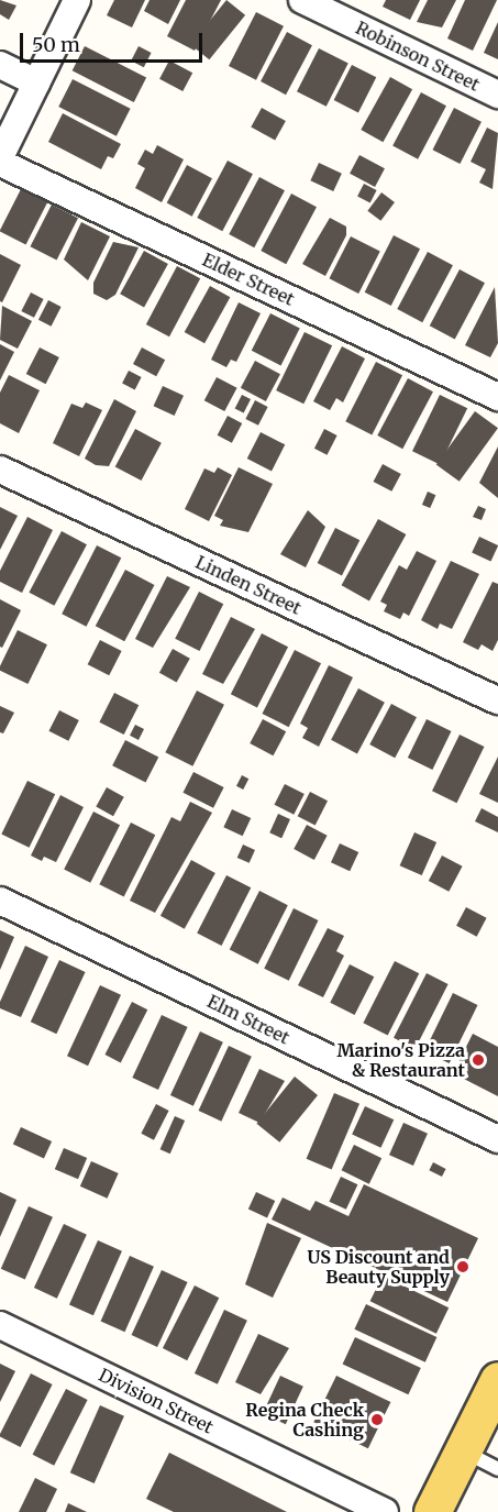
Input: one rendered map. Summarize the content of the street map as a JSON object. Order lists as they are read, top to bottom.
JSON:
{
  "streets": {
    "street": [
      "Robinson Street",
      "Elder Street",
      "Linden Street",
      "Elm Street",
      "Division Street"
    ]
  },
  "places": ["Marino's Pizza & Restaurant", "US Discount and Beauty Supply", "Regina Check Cashing"],
  "scale_bar": "50 m"
}
